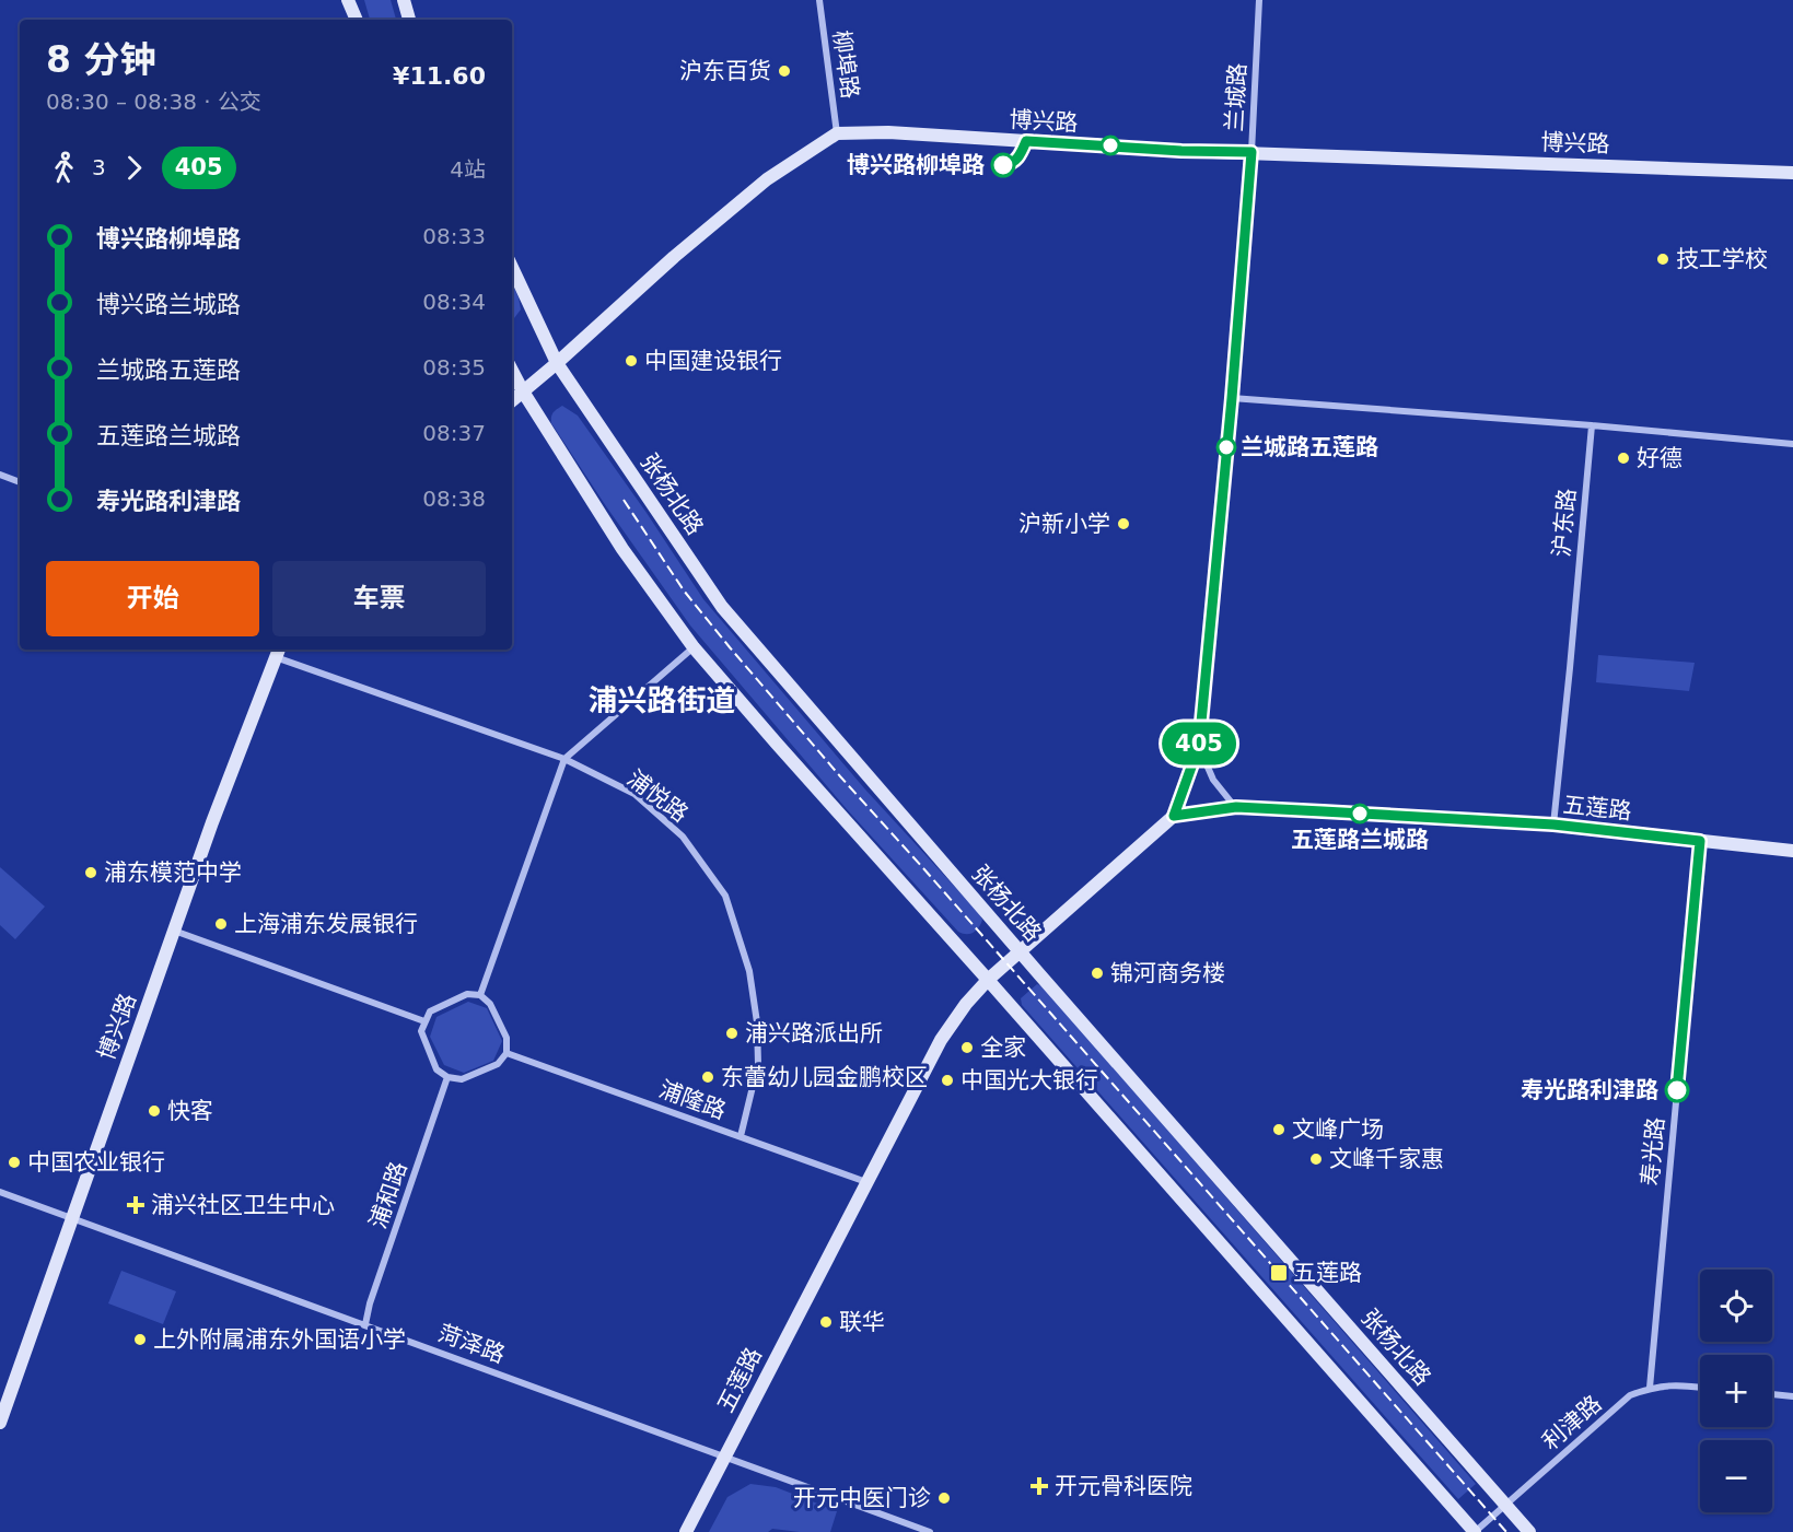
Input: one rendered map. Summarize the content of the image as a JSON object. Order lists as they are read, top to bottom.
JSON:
{
  "streets": {
    "street": [
      "柳埠路",
      "兰城路",
      "博兴路",
      "张杨北路",
      "沪东路",
      "浦悦路",
      "五莲路",
      "浦隆路",
      "寿光路",
      "浦和路",
      "菏泽路",
      "利津路"
    ]
  },
  "crossings": [
    ["柳埠路", "博兴路"],
    ["兰城路", "博兴路"],
    ["兰城路", "五莲路"],
    ["博兴路", "浦悦路"],
    ["博兴路", "菏泽路"],
    ["张杨北路", "五莲路"],
    ["张杨北路", "利津路"],
    ["沪东路", "五莲路"],
    ["浦悦路", "浦隆路"],
    ["五莲路", "浦隆路"],
    ["五莲路", "寿光路"],
    ["五莲路", "菏泽路"],
    ["浦隆路", "浦和路"],
    ["寿光路", "利津路"],
    ["浦和路", "菏泽路"]
  ],
  "districts": ["浦兴路街道"],
  "places": {
    "other": [
      "沪东百货",
      "博兴路柳埠路",
      "技工学校",
      "中国建设银行",
      "兰城路五莲路",
      "好德",
      "沪新小学",
      "五莲路兰城路",
      "浦东模范中学",
      "上海浦东发展银行",
      "锦河商务楼",
      "浦兴路派出所",
      "全家",
      "东蕾幼儿园金鹏校区",
      "中国光大银行",
      "寿光路利津路",
      "快客",
      "文峰广场",
      "文峰千家惠",
      "中国农业银行",
      "联华",
      "上外附属浦东外国语小学",
      "开元中医门诊"
    ],
    "health": ["浦兴社区卫生中心", "开元骨科医院"],
    "transit": ["五莲路"]
  },
  "lines": ["bus line 405"],
  "page": {
    "on_map": "405",
    "heading": ["8 分钟", "08:30 – 08:38 · 公交", "¥11.60"],
    "legs": ["3", "405", "4站"],
    "list": [
      {
        "name": "博兴路柳埠路",
        "value": "08:33"
      },
      {
        "name": "博兴路兰城路",
        "value": "08:34"
      },
      {
        "name": "兰城路五莲路",
        "value": "08:35"
      },
      {
        "name": "五莲路兰城路",
        "value": "08:37"
      },
      {
        "name": "寿光路利津路",
        "value": "08:38"
      }
    ],
    "buttons": ["开始", "车票"],
    "map_buttons": ["+", "−"]
  }
}
